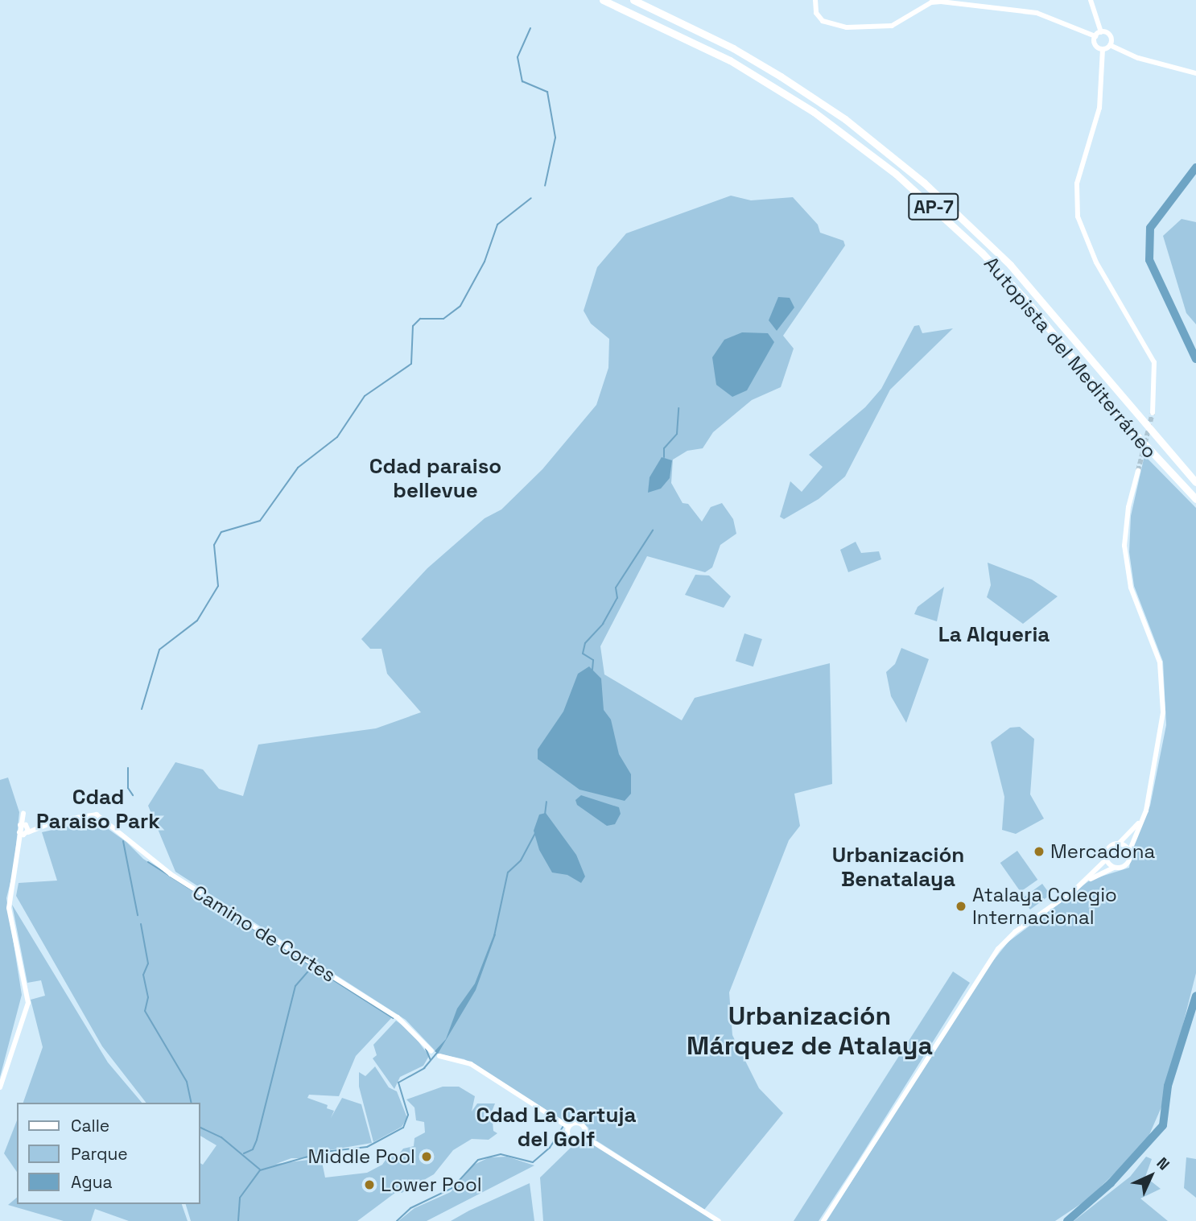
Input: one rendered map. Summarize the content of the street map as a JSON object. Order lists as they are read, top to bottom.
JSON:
{
  "streets": {
    "highway": ["AP-7", "Autopista del Mediterráneo"],
    "street": ["Camino de Cortes"]
  },
  "districts": [
    "Cdad paraiso bellevue",
    "La Alqueria",
    "Cdad Paraiso Park",
    "Urbanización Benatalaya",
    "Urbanización Márquez de Atalaya",
    "Cdad La Cartuja del Golf"
  ],
  "places": [
    "Mercadona",
    "Atalaya Colegio Internacional",
    "Middle Pool",
    "Lower Pool"
  ],
  "legend": ["Calle", "Parque", "Agua"],
  "north": "top right"
}
